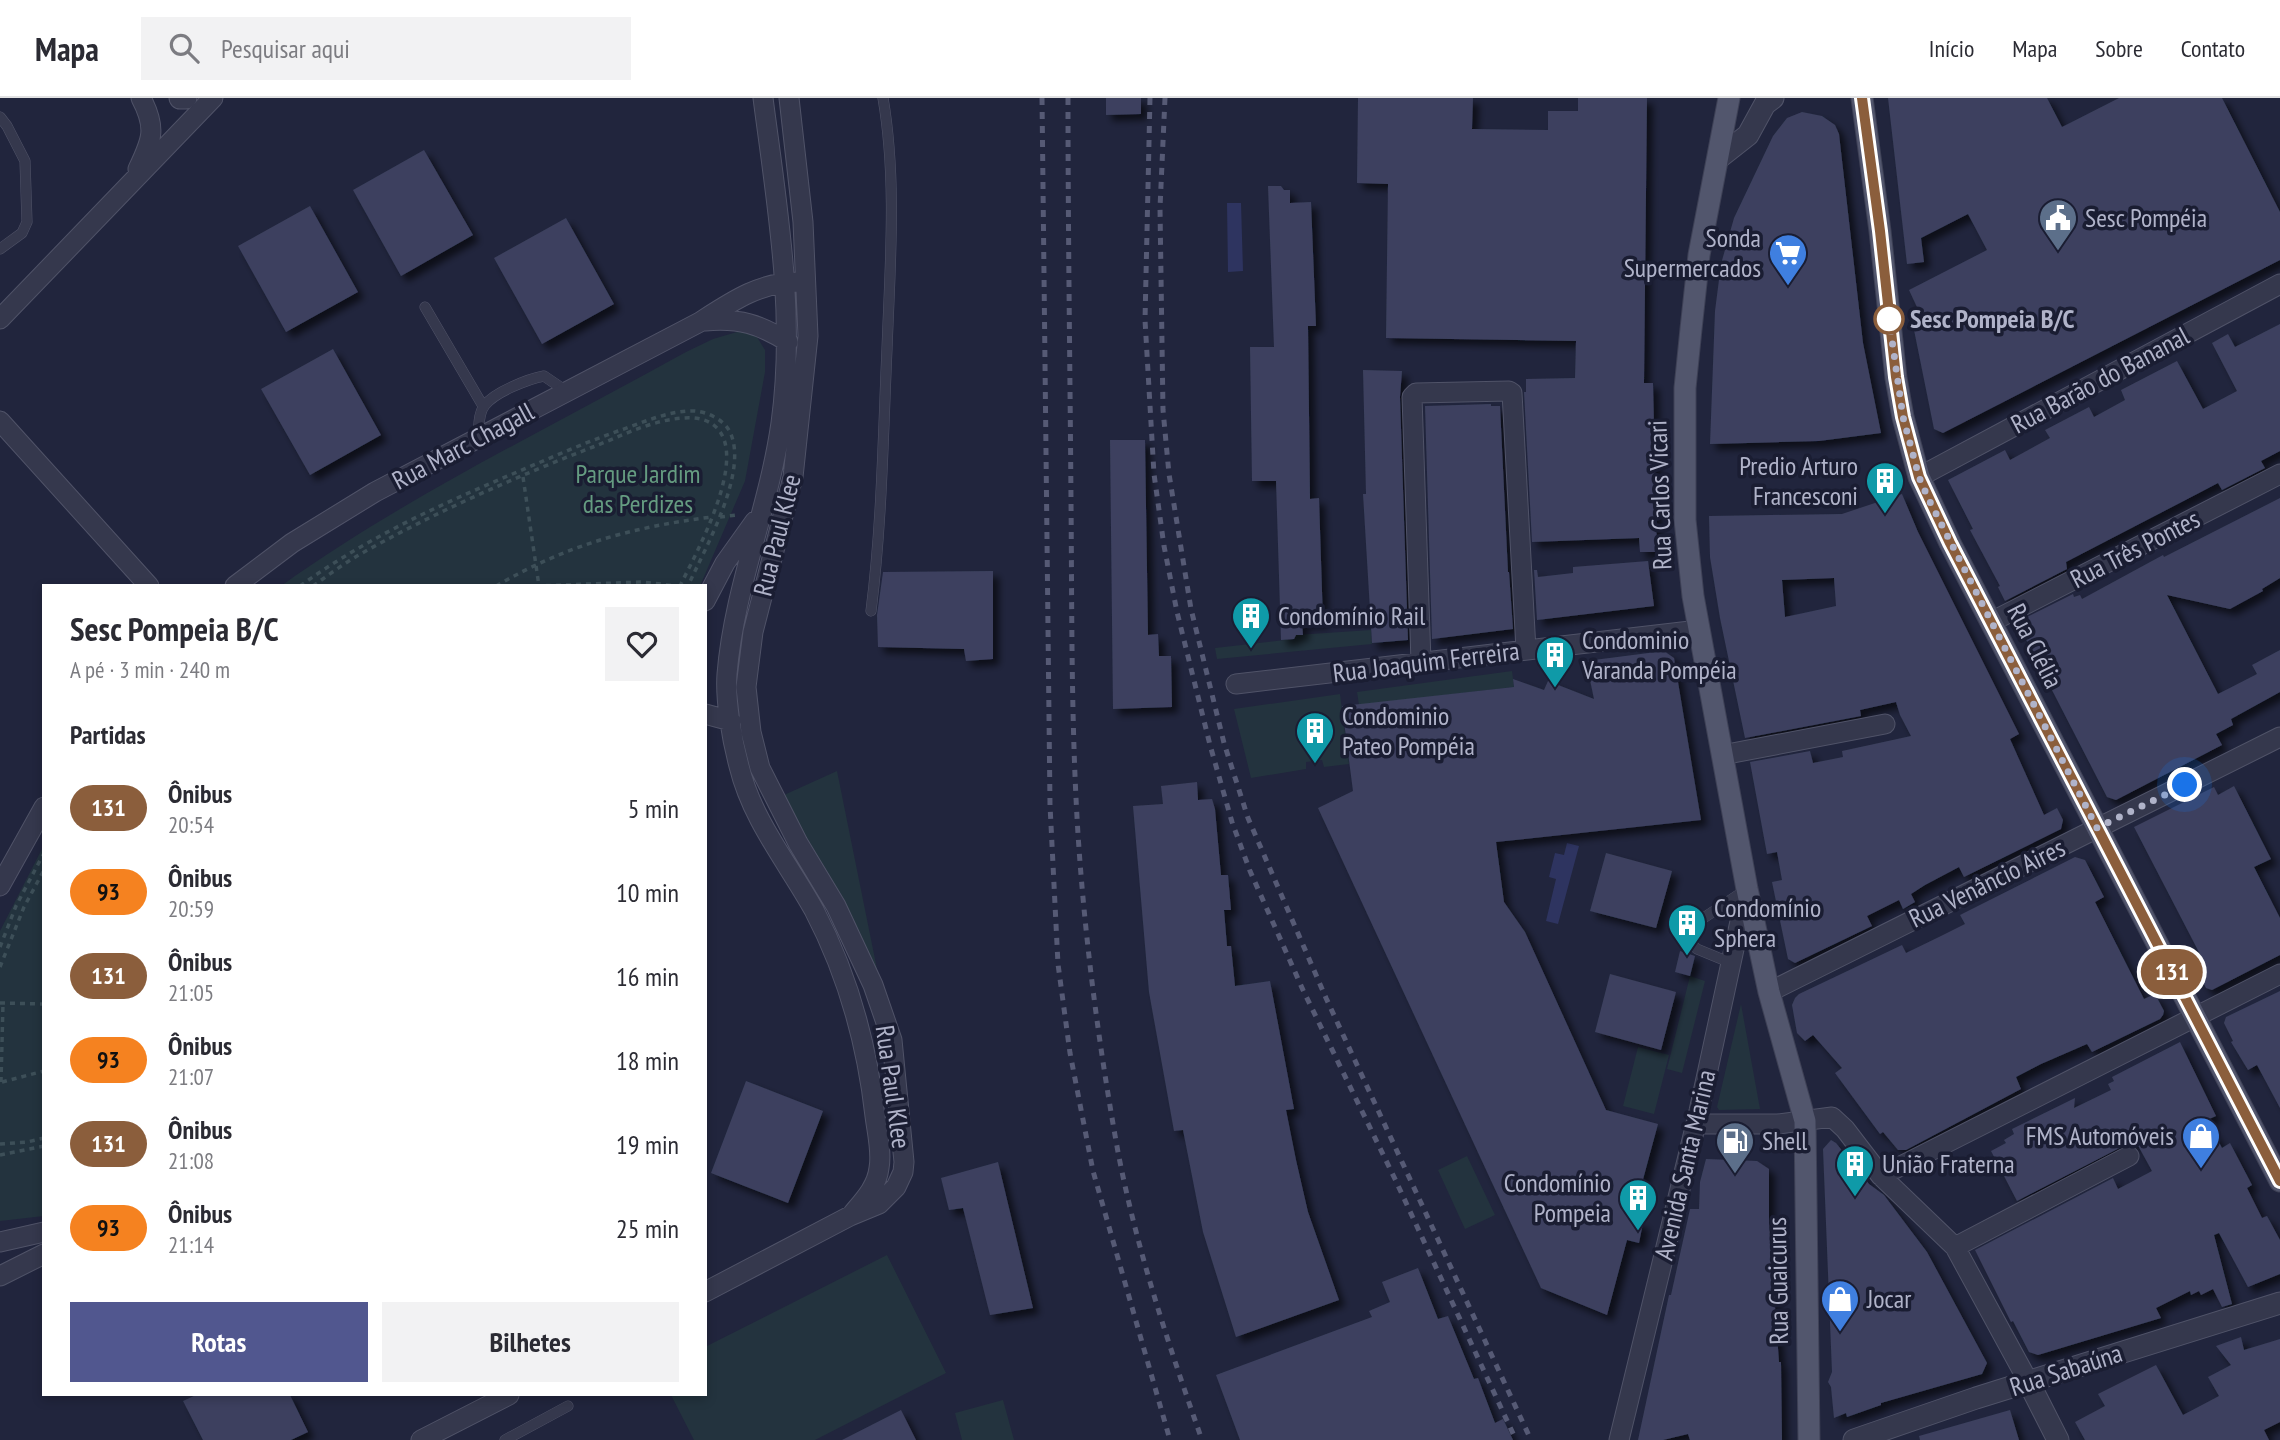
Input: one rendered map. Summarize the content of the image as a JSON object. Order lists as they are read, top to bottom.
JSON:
{
  "streets": {
    "main road": ["Rua Carlos Vicari", "Rua Clélia", "Rua Guaicurus"],
    "street": [
      "Rua Barão do Bananal",
      "Rua Marc Chagall",
      "Rua Paul Klee",
      "Rua Três Pontes",
      "Rua Joaquim Ferreira",
      "Rua Venâncio Aires",
      "Avenida Santa Marina",
      "Rua Sabaúna"
    ]
  },
  "crossings": [
    ["Rua Barão do Bananal", "Rua Clélia"],
    ["Rua Marc Chagall", "Rua Paul Klee"],
    ["Rua Carlos Vicari", "Rua Joaquim Ferreira"],
    ["Rua Carlos Vicari", "Rua Venâncio Aires"],
    ["Rua Carlos Vicari", "Avenida Santa Marina"],
    ["Rua Carlos Vicari", "Rua Guaicurus"],
    ["Rua Três Pontes", "Rua Clélia"],
    ["Rua Clélia", "Rua Venâncio Aires"],
    ["Rua Venâncio Aires", "Rua Guaicurus"]
  ],
  "parks": ["Parque Jardim das Perdizes"],
  "places": {
    "public building": ["Sesc Pompéia"],
    "supermarket": ["Sonda Supermercados"],
    "other": ["Sesc Pompeia B/C"],
    "building": [
      "Predio Arturo Francesconi",
      "Condomínio Rail",
      "Condominio Varanda Pompéia",
      "Condominio Pateo Pompéia",
      "Condomínio Sphera",
      "União Fraterna",
      "Condomínio Pompeia"
    ],
    "shop": ["FMS Automóveis", "Jocar"],
    "fuel station": ["Shell"]
  },
  "lines": ["bus line 131"],
  "page": {
    "header": "Mapa",
    "search": "Pesquisar aqui",
    "nav": [
      "Início",
      "Mapa",
      "Sobre",
      "Contato"
    ],
    "on_map": "131",
    "heading": [
      ["Sesc Pompeia B/C", "A pé · 3 min · 240 m"],
      "Partidas"
    ],
    "list": [
      {
        "mark": "131",
        "name": "Ônibus",
        "note": "20:54",
        "value": "5 min"
      },
      {
        "mark": "93",
        "name": "Ônibus",
        "note": "20:59",
        "value": "10 min"
      },
      {
        "mark": "131",
        "name": "Ônibus",
        "note": "21:05",
        "value": "16 min"
      },
      {
        "mark": "93",
        "name": "Ônibus",
        "note": "21:07",
        "value": "18 min"
      },
      {
        "mark": "131",
        "name": "Ônibus",
        "note": "21:08",
        "value": "19 min"
      },
      {
        "mark": "93",
        "name": "Ônibus",
        "note": "21:14",
        "value": "25 min"
      }
    ],
    "buttons": ["Rotas", "Bilhetes"]
  }
}
